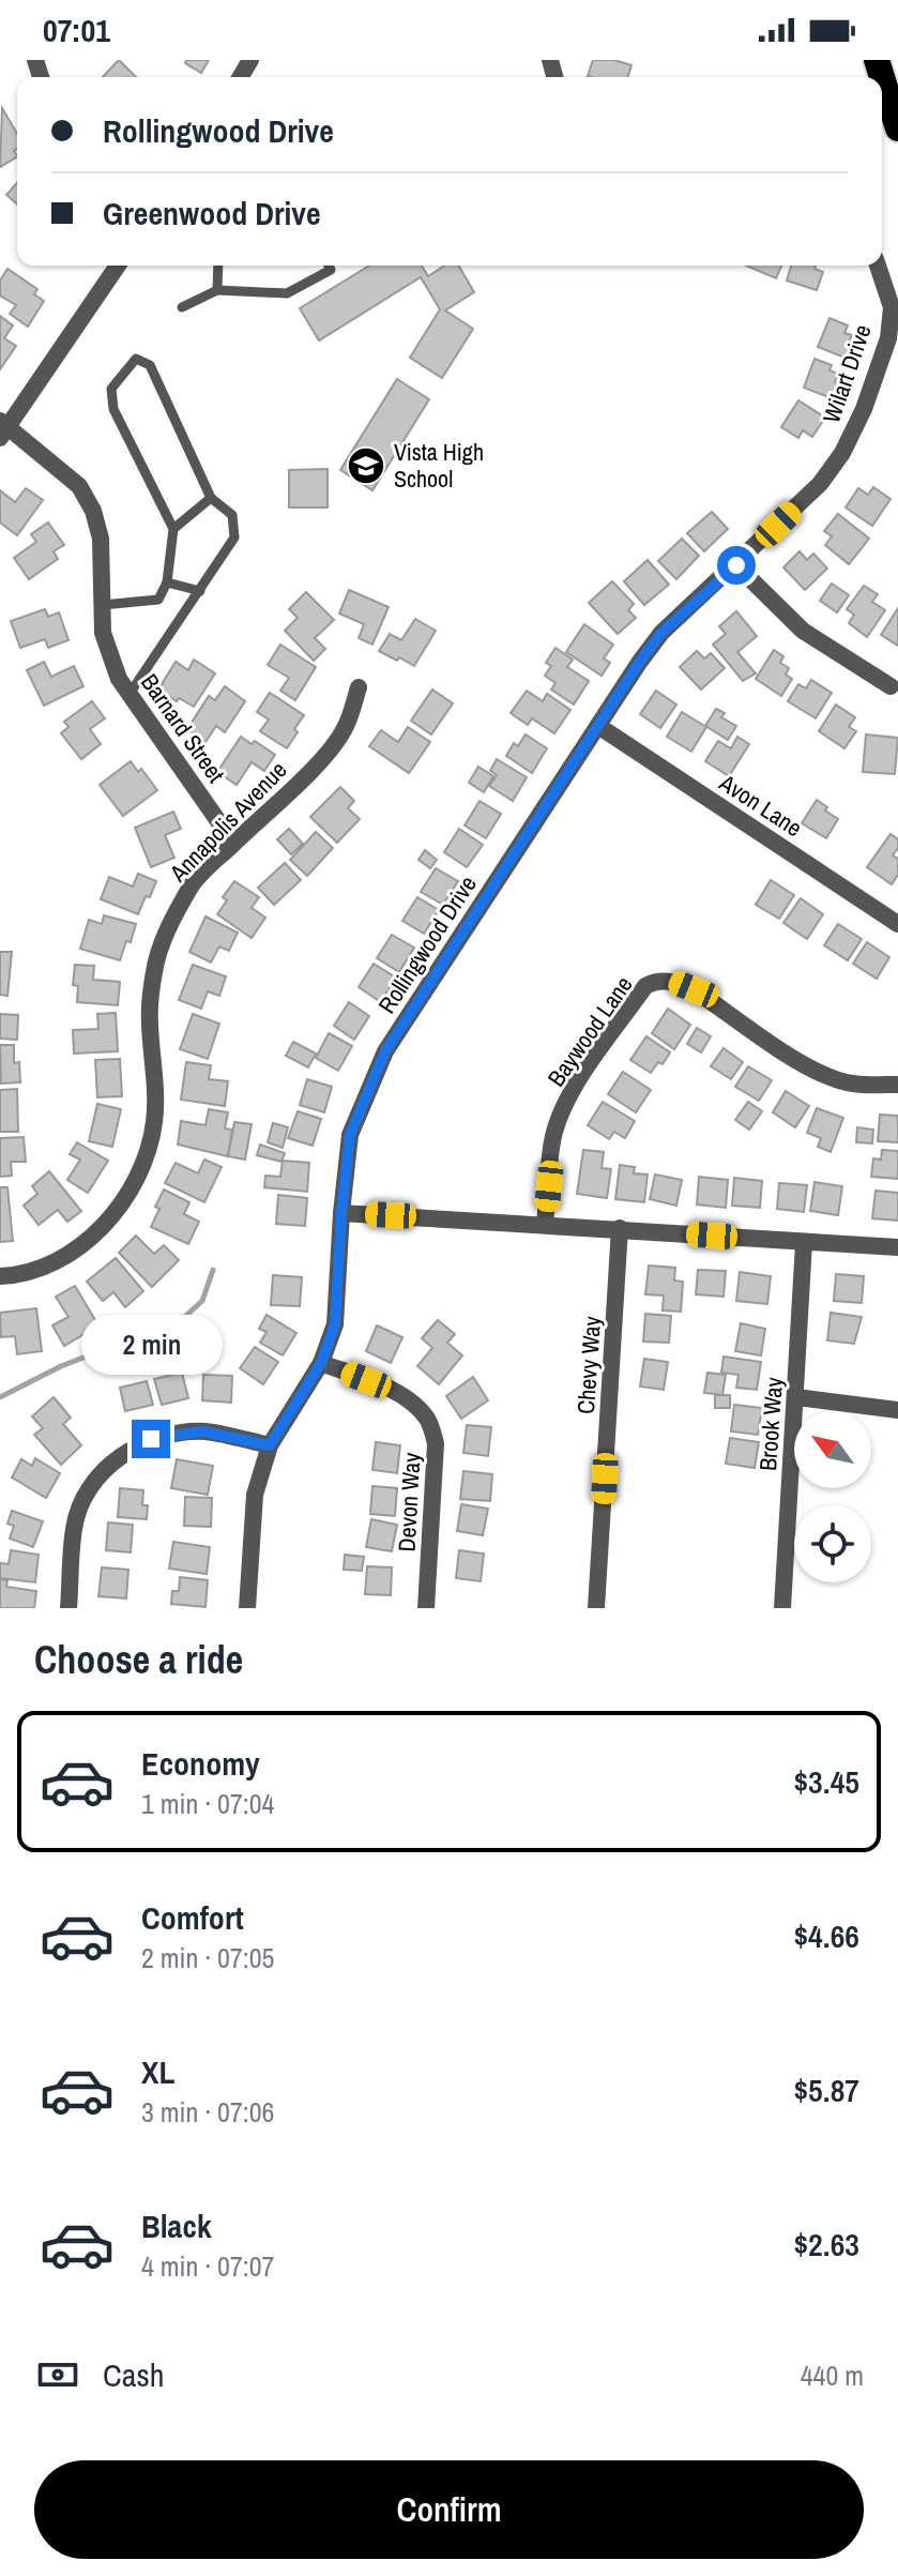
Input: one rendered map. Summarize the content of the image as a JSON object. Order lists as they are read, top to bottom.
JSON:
{
  "streets": {
    "street": [
      "Wilart Drive",
      "Barnard Street",
      "Avon Lane",
      "Annapolis Avenue",
      "Rollingwood Drive",
      "Baywood Lane",
      "Chevy Way",
      "Brook Way",
      "Devon Way"
    ]
  },
  "crossings": [
    ["Wilart Drive", "Rollingwood Drive"],
    ["Barnard Street", "Annapolis Avenue"],
    ["Avon Lane", "Rollingwood Drive"],
    ["Rollingwood Drive", "Devon Way"]
  ],
  "places": {
    "school or university": ["Vista High School"]
  },
  "north": "top left",
  "page": {
    "status": "07:01",
    "banner": ["Rollingwood Drive", "Greenwood Drive"],
    "bubble": "2 min",
    "heading": "Choose a ride",
    "list": [
      {
        "name": "Economy",
        "note": "1 min · 07:04",
        "value": "$3.45"
      },
      {
        "name": "Comfort",
        "note": "2 min · 07:05",
        "value": "$4.66"
      },
      {
        "name": "XL",
        "note": "3 min · 07:06",
        "value": "$5.87"
      },
      {
        "name": "Black",
        "note": "4 min · 07:07",
        "value": "$2.63"
      }
    ],
    "pay": ["Cash", "440 m"],
    "buttons": "Confirm"
  }
}
